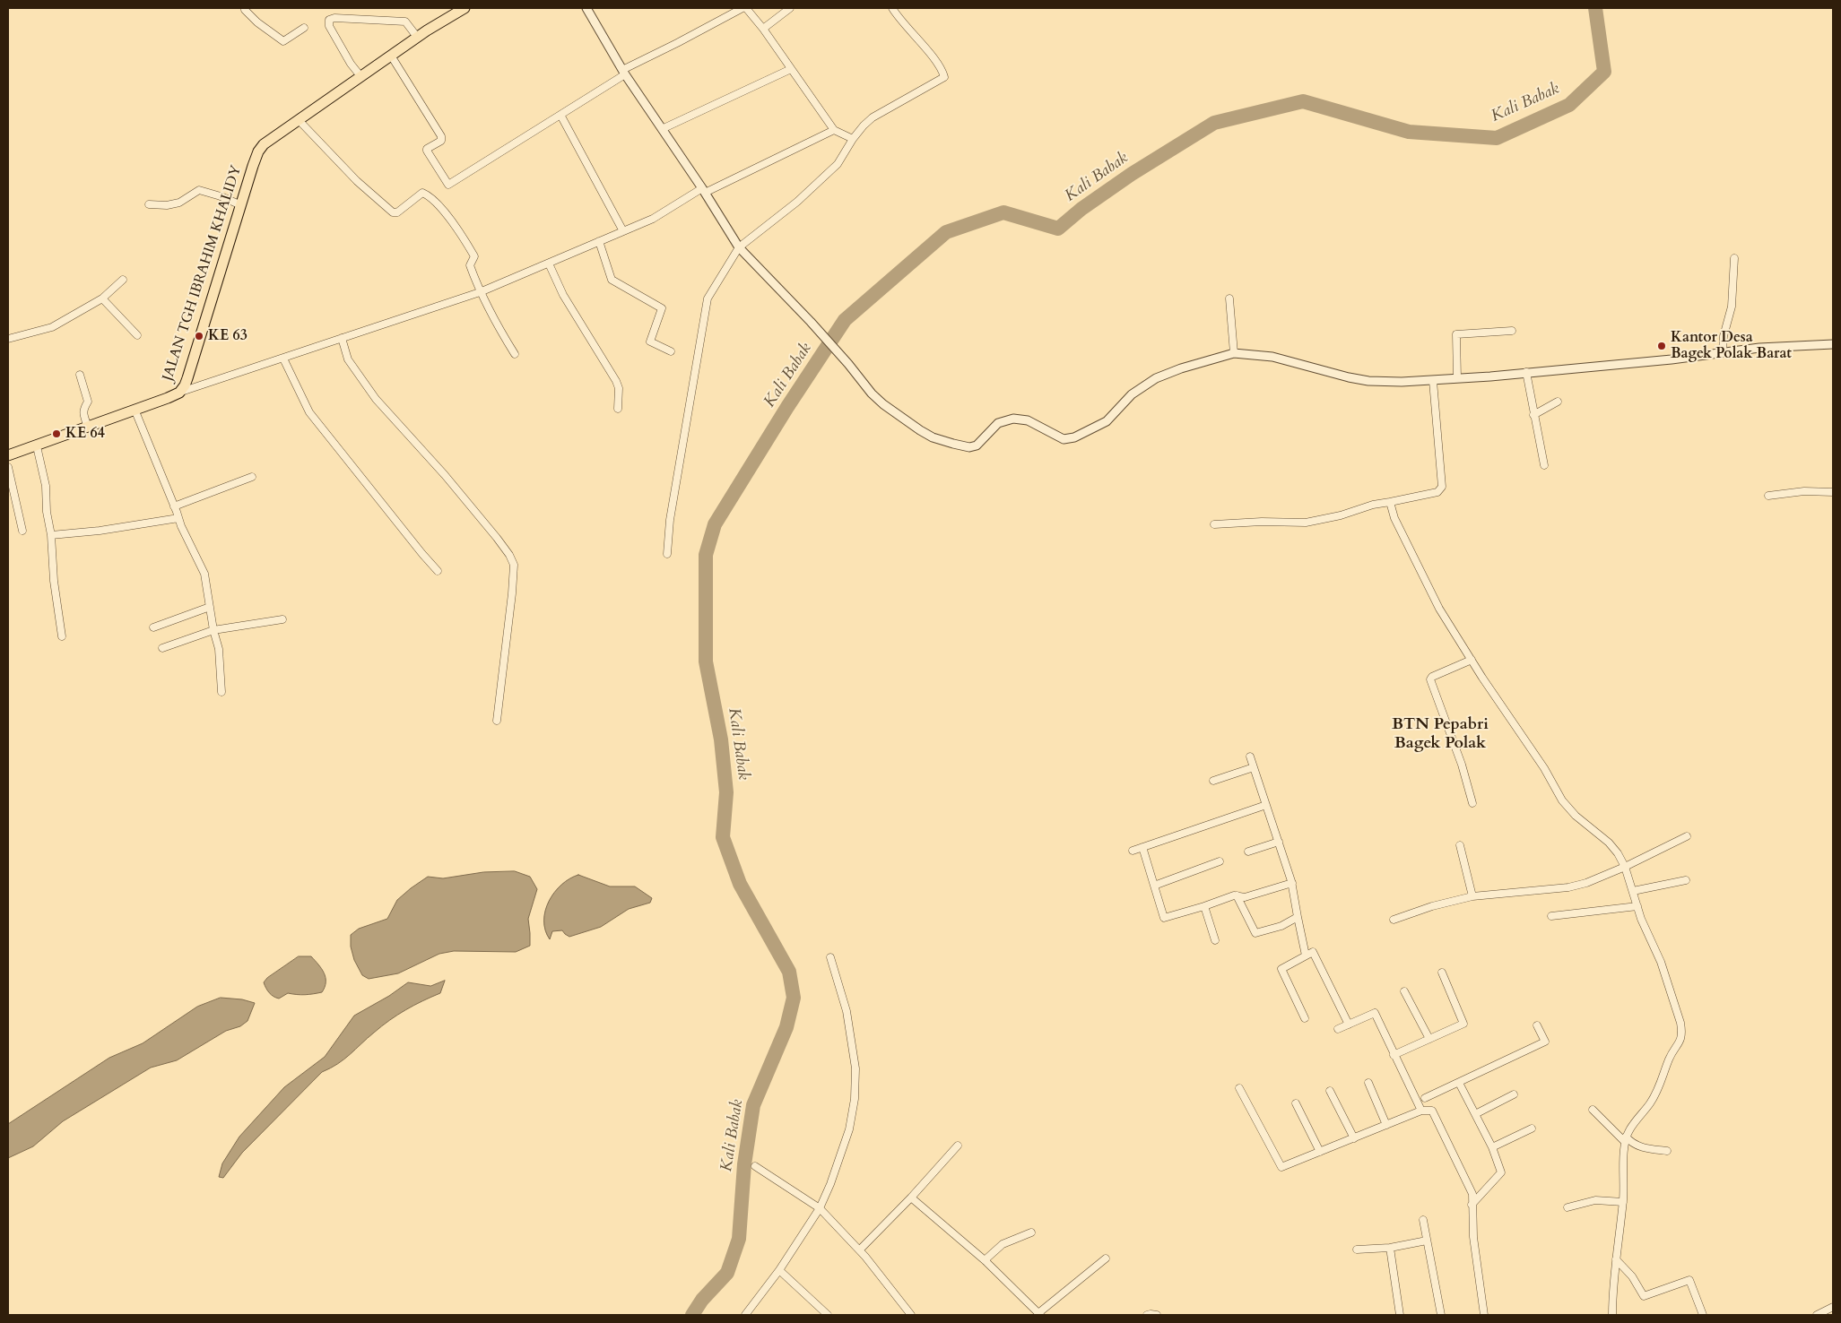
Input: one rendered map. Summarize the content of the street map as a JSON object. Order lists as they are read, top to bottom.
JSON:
{
  "streets": {
    "main road": ["JALAN TGH IBRAHIM KHALIDY"]
  },
  "districts": ["BTN Pepabri Bagek Polak"],
  "water": ["Kali Babak"],
  "places": ["KE 63", "Kantor Desa Bagek Polak Barat", "KE 64"]
}
